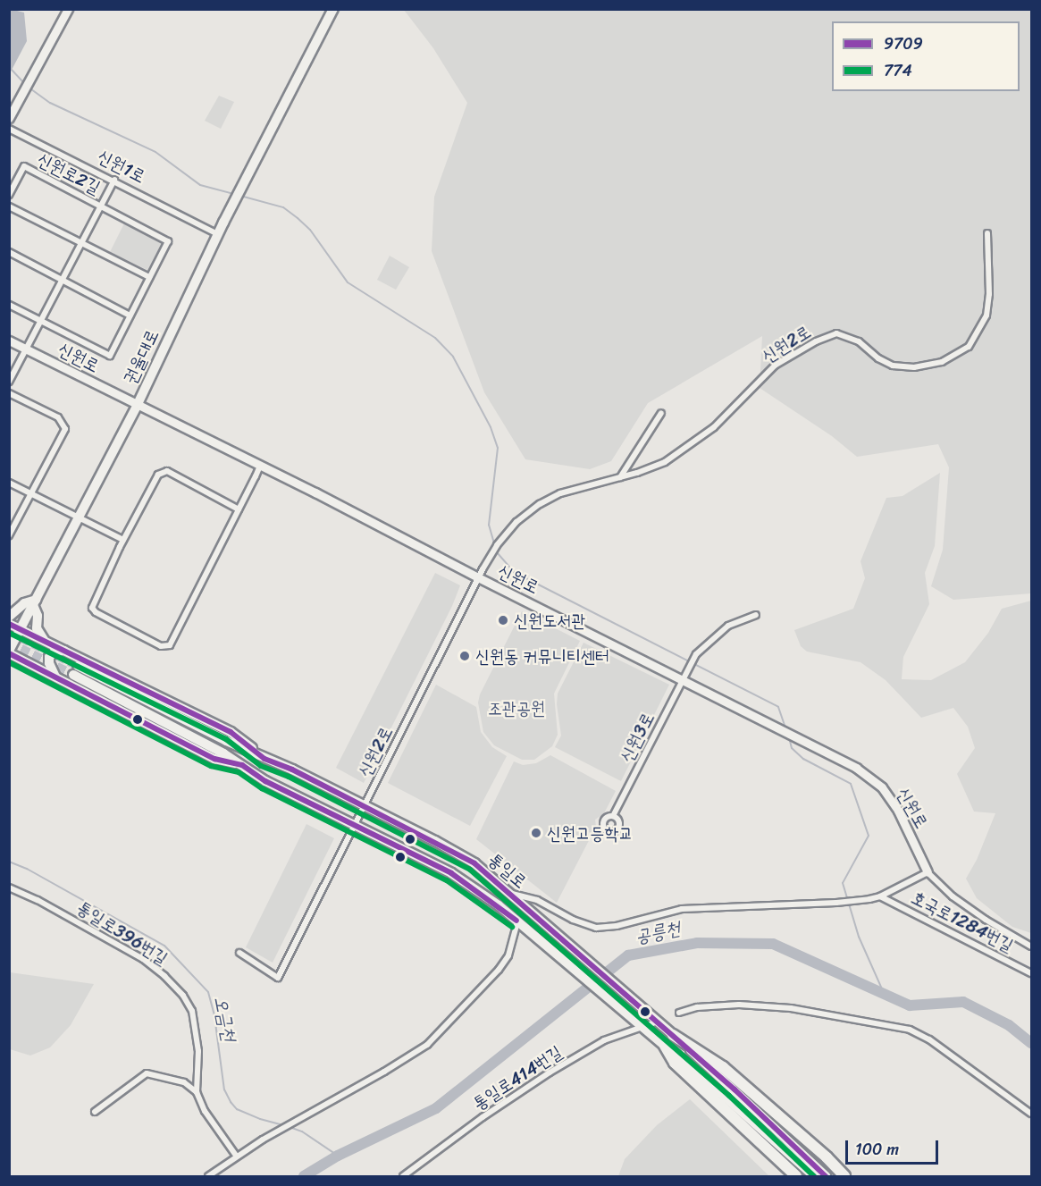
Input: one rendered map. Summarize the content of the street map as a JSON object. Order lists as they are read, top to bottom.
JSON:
{
  "streets": {
    "main road": ["권율대로", "통일로"],
    "street": [
      "신원1로",
      "신원로2길",
      "신원2로",
      "신원로",
      "신원3로",
      "호국로1284번길",
      "통일로396번길",
      "통일로414번길"
    ]
  },
  "crossings": [
    ["신원1로", "권율대로"],
    ["신원2로", "신원로"],
    ["신원2로", "통일로"],
    ["권율대로", "신원로"],
    ["신원로", "신원3로"],
    ["신원로", "호국로1284번길"],
    ["통일로", "통일로414번길"]
  ],
  "water": ["공릉천", "오금천"],
  "parks": ["조관공원"],
  "places": ["신원도서관", "신원동 커뮤니티센터", "신원고등학교"],
  "lines": ["transit line 9709", "transit line 774"],
  "legend": ["9709", "774"],
  "scale_bar": "100 m"
}
